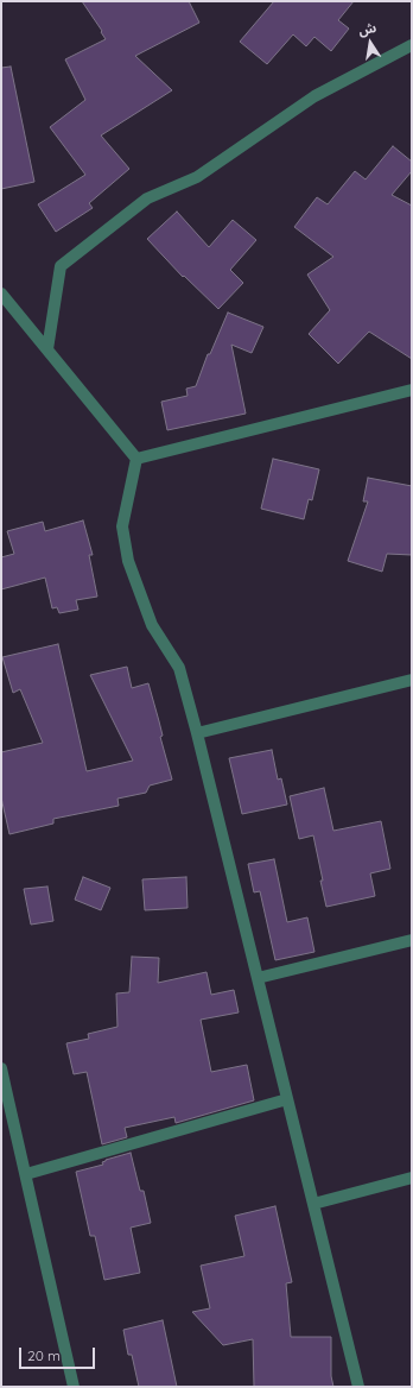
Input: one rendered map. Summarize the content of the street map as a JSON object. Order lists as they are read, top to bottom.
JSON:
{
  "scale_bar": "20 m",
  "north": "top"
}
